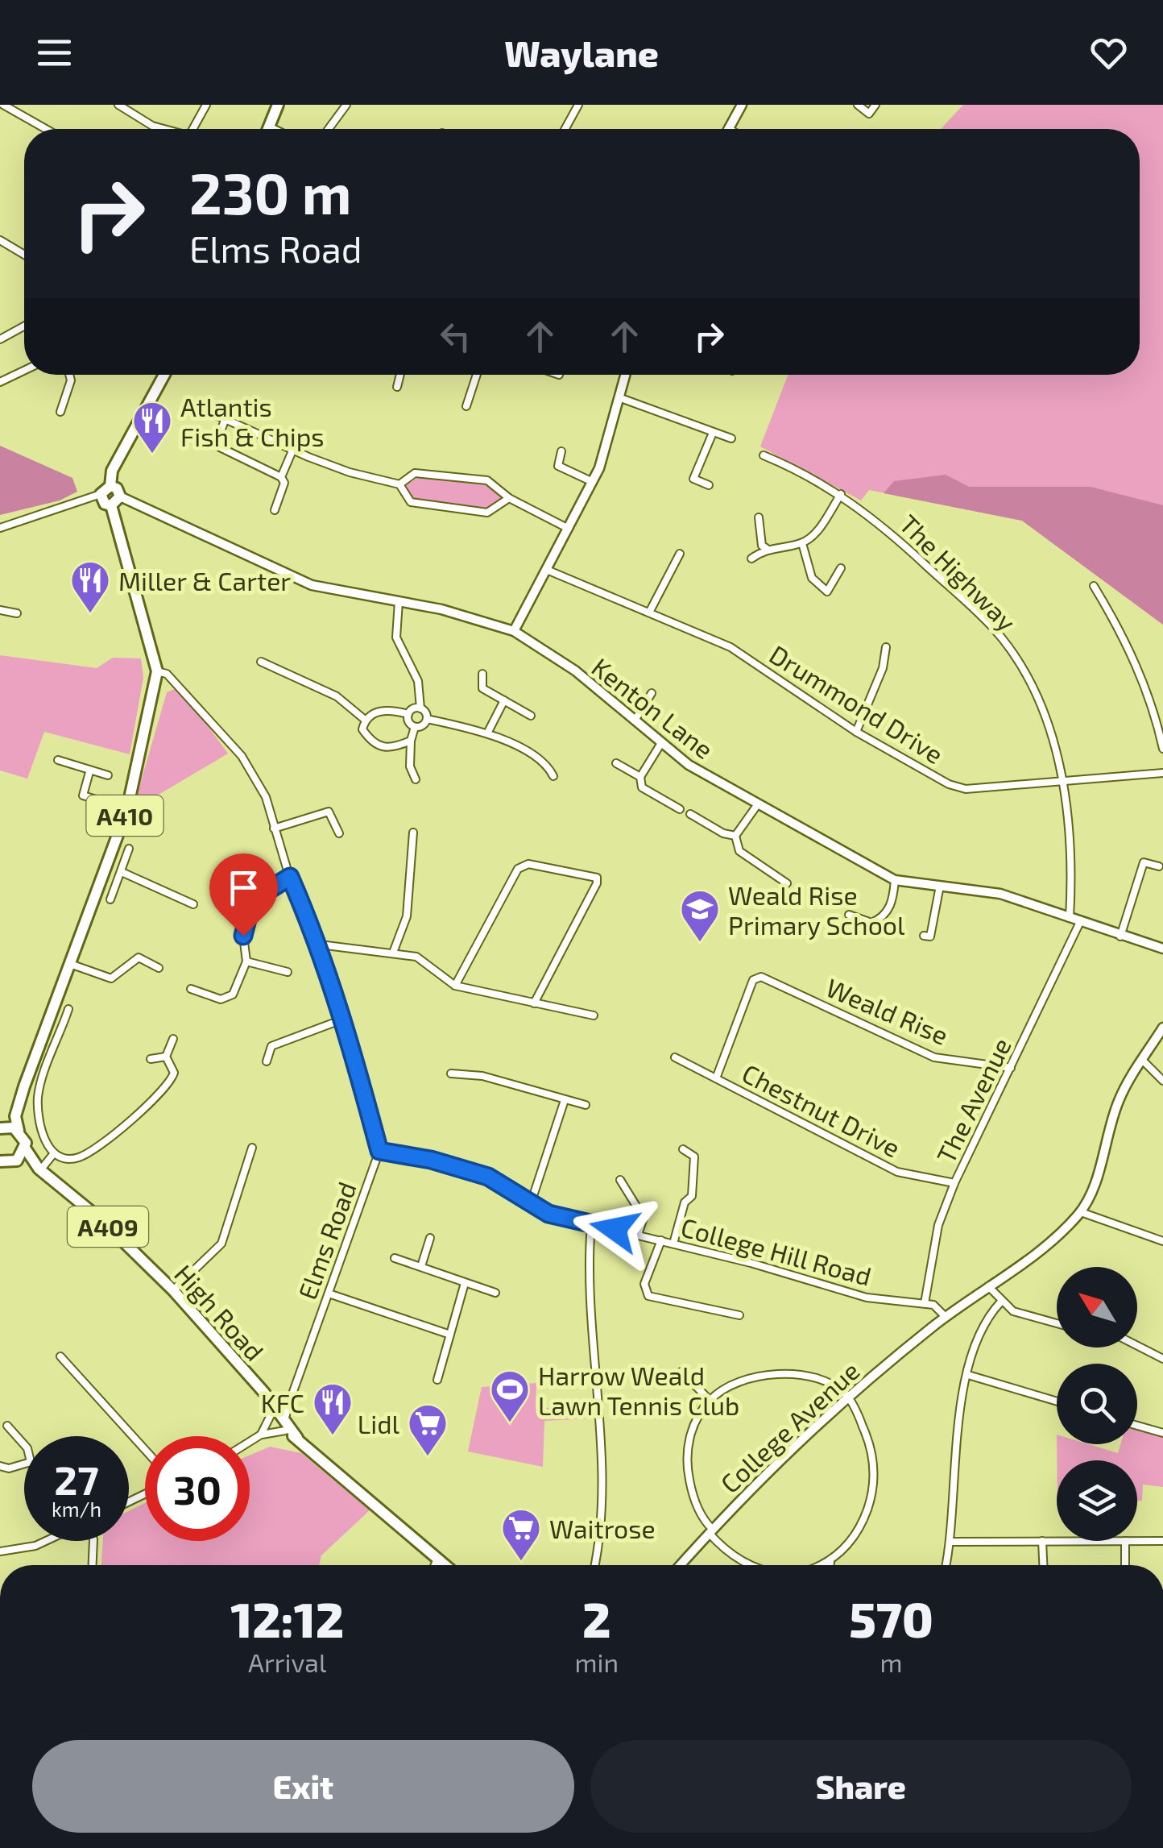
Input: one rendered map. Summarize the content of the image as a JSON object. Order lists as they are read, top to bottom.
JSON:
{
  "streets": {
    "main road": ["A410", "A409", "High Road"],
    "street": [
      "The Highway",
      "Drummond Drive",
      "Kenton Lane",
      "Weald Rise",
      "The Avenue",
      "Chestnut Drive",
      "Elms Road",
      "College Hill Road",
      "College Avenue"
    ]
  },
  "crossings": [
    ["The Highway", "Drummond Drive"],
    ["The Highway", "Kenton Lane"],
    ["Kenton Lane", "A410"],
    ["Kenton Lane", "The Avenue"],
    ["A410", "High Road"],
    ["Weald Rise", "The Avenue"],
    ["Weald Rise", "Chestnut Drive"],
    ["The Avenue", "Chestnut Drive"],
    ["The Avenue", "College Hill Road"],
    ["Elms Road", "College Hill Road"],
    ["Elms Road", "High Road"],
    ["College Hill Road", "College Avenue"]
  ],
  "places": {
    "restaurant": ["Atlantis Fish & Chips", "Miller & Carter", "KFC"],
    "school or university": ["Weald Rise Primary School"],
    "sports": ["Harrow Weald Lawn Tennis Club"],
    "supermarket": ["Lidl", "Waitrose"]
  },
  "north": "top left",
  "page": {
    "header": "Waylane",
    "turn": ["230 m", "Elms Road"],
    "speed": "27 km/h",
    "limit": "30",
    "eta": [
      "12:12",
      "Arrival",
      "2",
      "min",
      "570",
      "m"
    ],
    "buttons": ["Exit", "Share"]
  }
}
